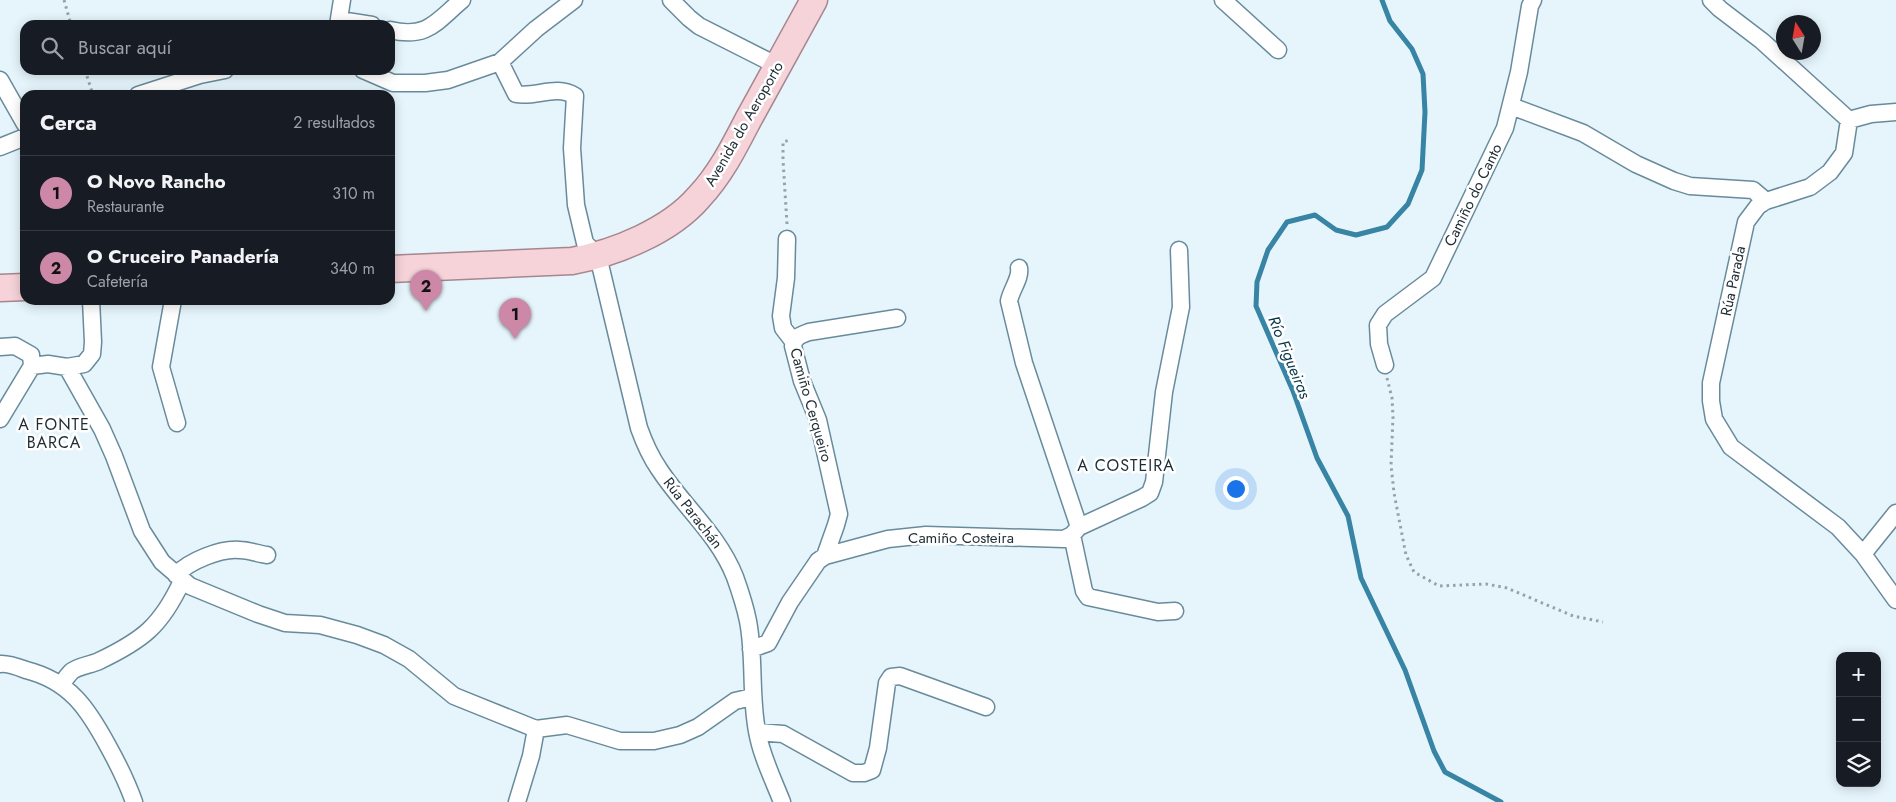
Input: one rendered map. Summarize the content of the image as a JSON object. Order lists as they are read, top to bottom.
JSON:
{
  "streets": {
    "main road": ["Avenida do Aeroporto"],
    "street": [
      "Camiño do Canto",
      "Rúa Parada",
      "Camiño Cerqueiro",
      "Rúa Parachán",
      "Camiño Costeira"
    ]
  },
  "crossings": [
    ["Avenida do Aeroporto", "Rúa Parachán"],
    ["Camiño Cerqueiro", "Camiño Costeira"]
  ],
  "districts": ["A FONTE BARCA", "A COSTEIRA"],
  "water": ["Río Figueiras"],
  "north": "top",
  "page": {
    "search": "Buscar aquí",
    "heading": ["Cerca", "2 resultados"],
    "list": [
      {
        "mark": "1",
        "name": "O Novo Rancho",
        "note": "Restaurante",
        "value": "310 m"
      },
      {
        "mark": "2",
        "name": "O Cruceiro Panadería",
        "note": "Cafetería",
        "value": "340 m"
      }
    ],
    "pins": ["2", "1"],
    "map_buttons": ["+", "−"]
  }
}
